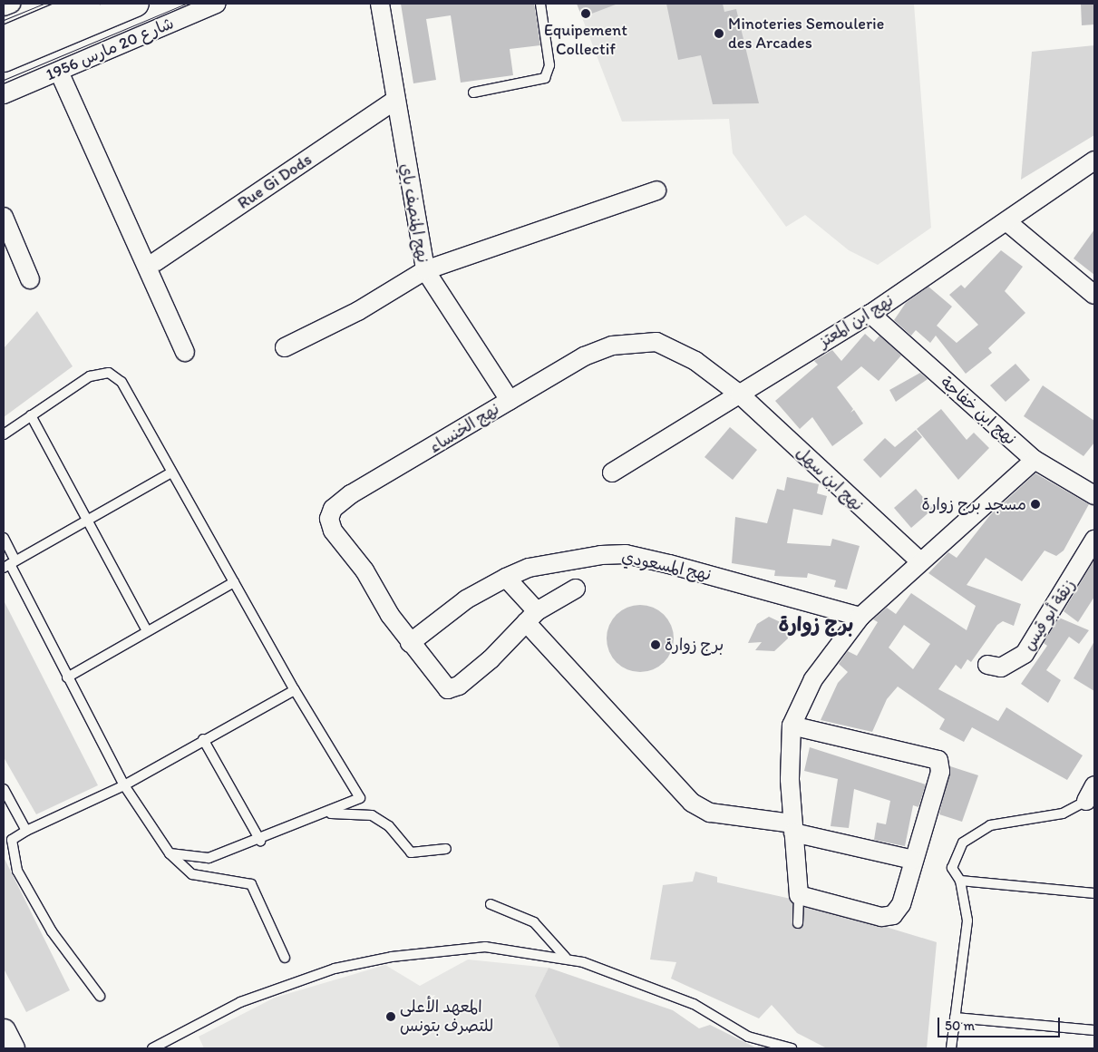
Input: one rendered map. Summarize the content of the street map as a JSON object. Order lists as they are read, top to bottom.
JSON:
{
  "streets": {
    "main road": ["شارع 20 مارس 1956"],
    "street": [
      "Rue Gi Dods",
      "نهج المنصف باي",
      "نهج ابن المعتز",
      "نهج ابن خفاجة",
      "نهج الخنساء",
      "نهج ابن سهل",
      "نهج المسعودي",
      "زنقة أبو قيس"
    ]
  },
  "crossings": [
    ["Rue Gi Dods", "نهج المنصف باي"],
    ["نهج المنصف باي", "نهج الخنساء"],
    ["نهج ابن المعتز", "نهج ابن خفاجة"],
    ["نهج ابن المعتز", "نهج الخنساء"],
    ["نهج ابن المعتز", "نهج ابن سهل"],
    ["نهج الخنساء", "نهج ابن سهل"],
    ["نهج الخنساء", "نهج المسعودي"]
  ],
  "districts": ["برج زوارة"],
  "places": [
    "Equipement Collectif",
    "Minoteries Semoulerie des Arcades",
    "مسجد برج زوارة",
    "برج زوارة",
    "المعهد الأعلى للتصرف بتونس"
  ],
  "scale_bar": "50 m"
}
